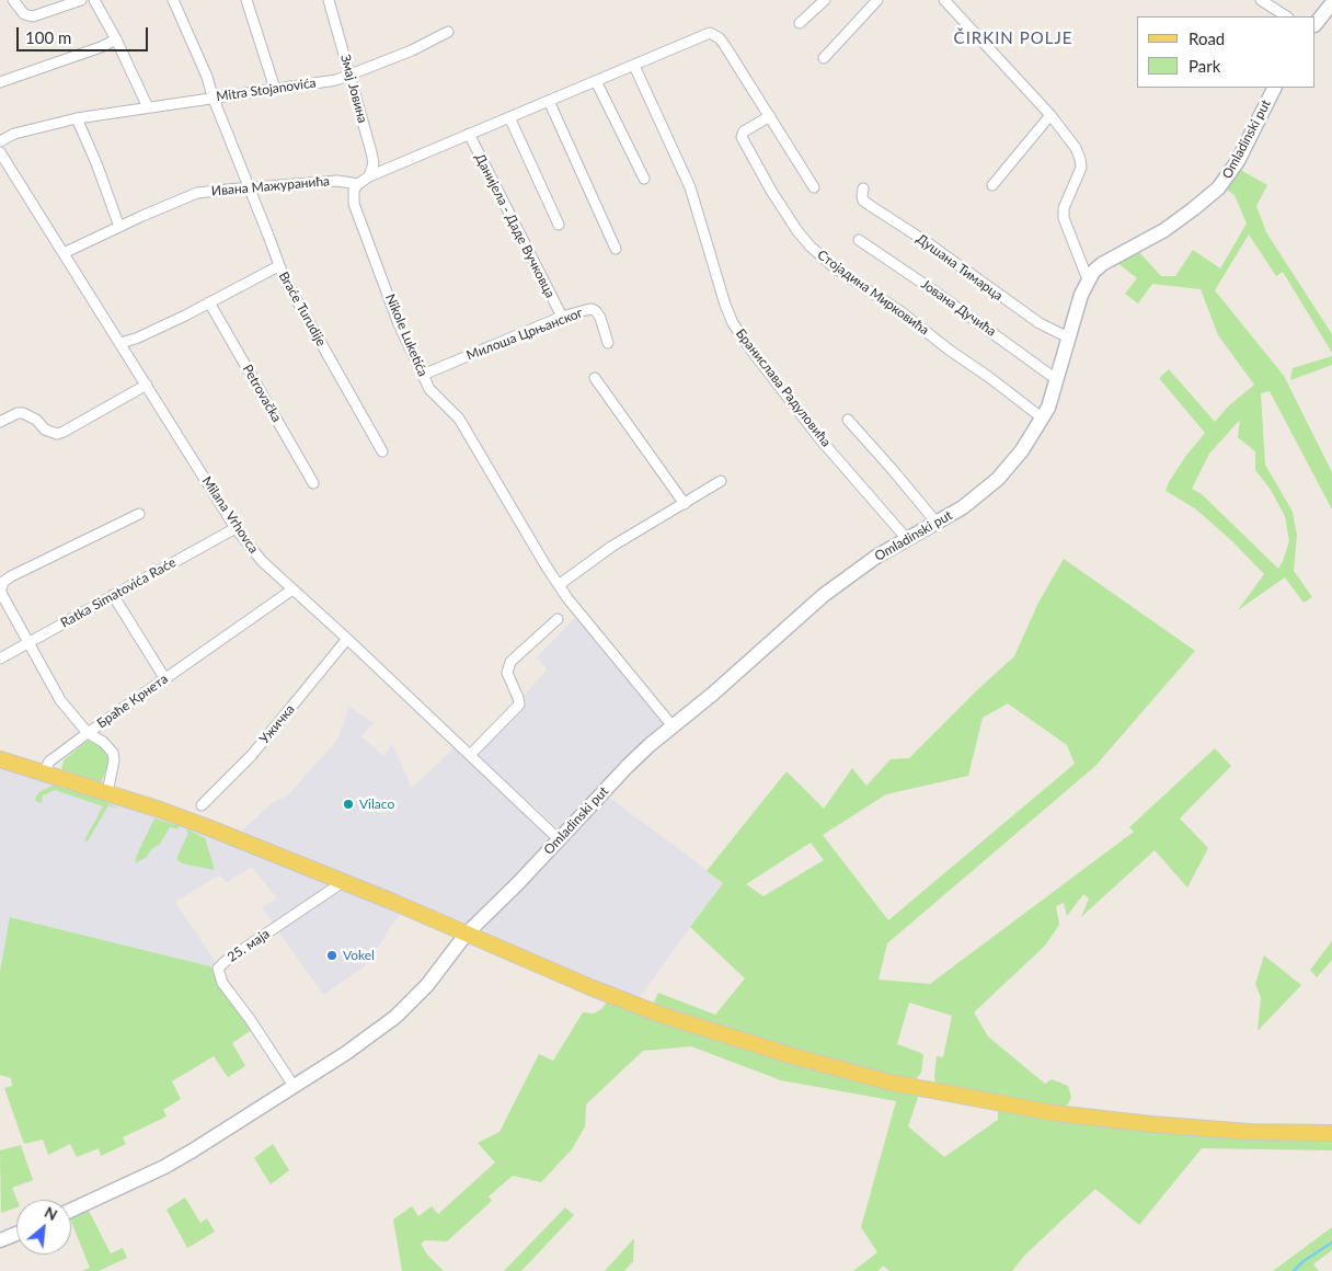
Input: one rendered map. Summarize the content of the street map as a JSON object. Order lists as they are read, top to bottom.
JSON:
{
  "streets": {
    "street": [
      "Змај Јовина",
      "Mitra Stojanovića",
      "Omladinski put",
      "Ивана Мажуранића",
      "Данијела - Даде Вучковца",
      "Душана Тимарца",
      "Стојадина Мирковића",
      "Јована Дучића",
      "Braće Turudije",
      "Милоша Црњанског",
      "Nikole Luketića",
      "Бранислава Радуловића",
      "Petrovačka",
      "Milana Vrhovca",
      "Ratka Simatovića Raće",
      "Браће Крнета",
      "Ужичка",
      "25. маја"
    ]
  },
  "crossings": [
    ["Змај Јовина", "Mitra Stojanovića"],
    ["Mitra Stojanovića", "Braće Turudije"],
    ["Omladinski put", "Душана Тимарца"],
    ["Omladinski put", "Стојадина Мирковића"],
    ["Omladinski put", "Јована Дучића"],
    ["Omladinski put", "Nikole Luketića"],
    ["Omladinski put", "Бранислава Радуловића"],
    ["Omladinski put", "Milana Vrhovca"],
    ["Ивана Мажуранића", "Braće Turudije"],
    ["Ивана Мажуранића", "Nikole Luketića"],
    ["Ивана Мажуранића", "Milana Vrhovca"],
    ["Данијела - Даде Вучковца", "Милоша Црњанског"],
    ["Милоша Црњанског", "Nikole Luketića"],
    ["Milana Vrhovca", "Ratka Simatovića Raće"],
    ["Milana Vrhovca", "Браће Крнета"],
    ["Milana Vrhovca", "Ужичка"],
    ["Ratka Simatovića Raće", "Браће Крнета"]
  ],
  "districts": ["ČIRKIN POLJE"],
  "places": ["Vilaco", "Vokel"],
  "legend": ["Road", "Park"],
  "scale_bar": "100 m",
  "north": "top right"
}
